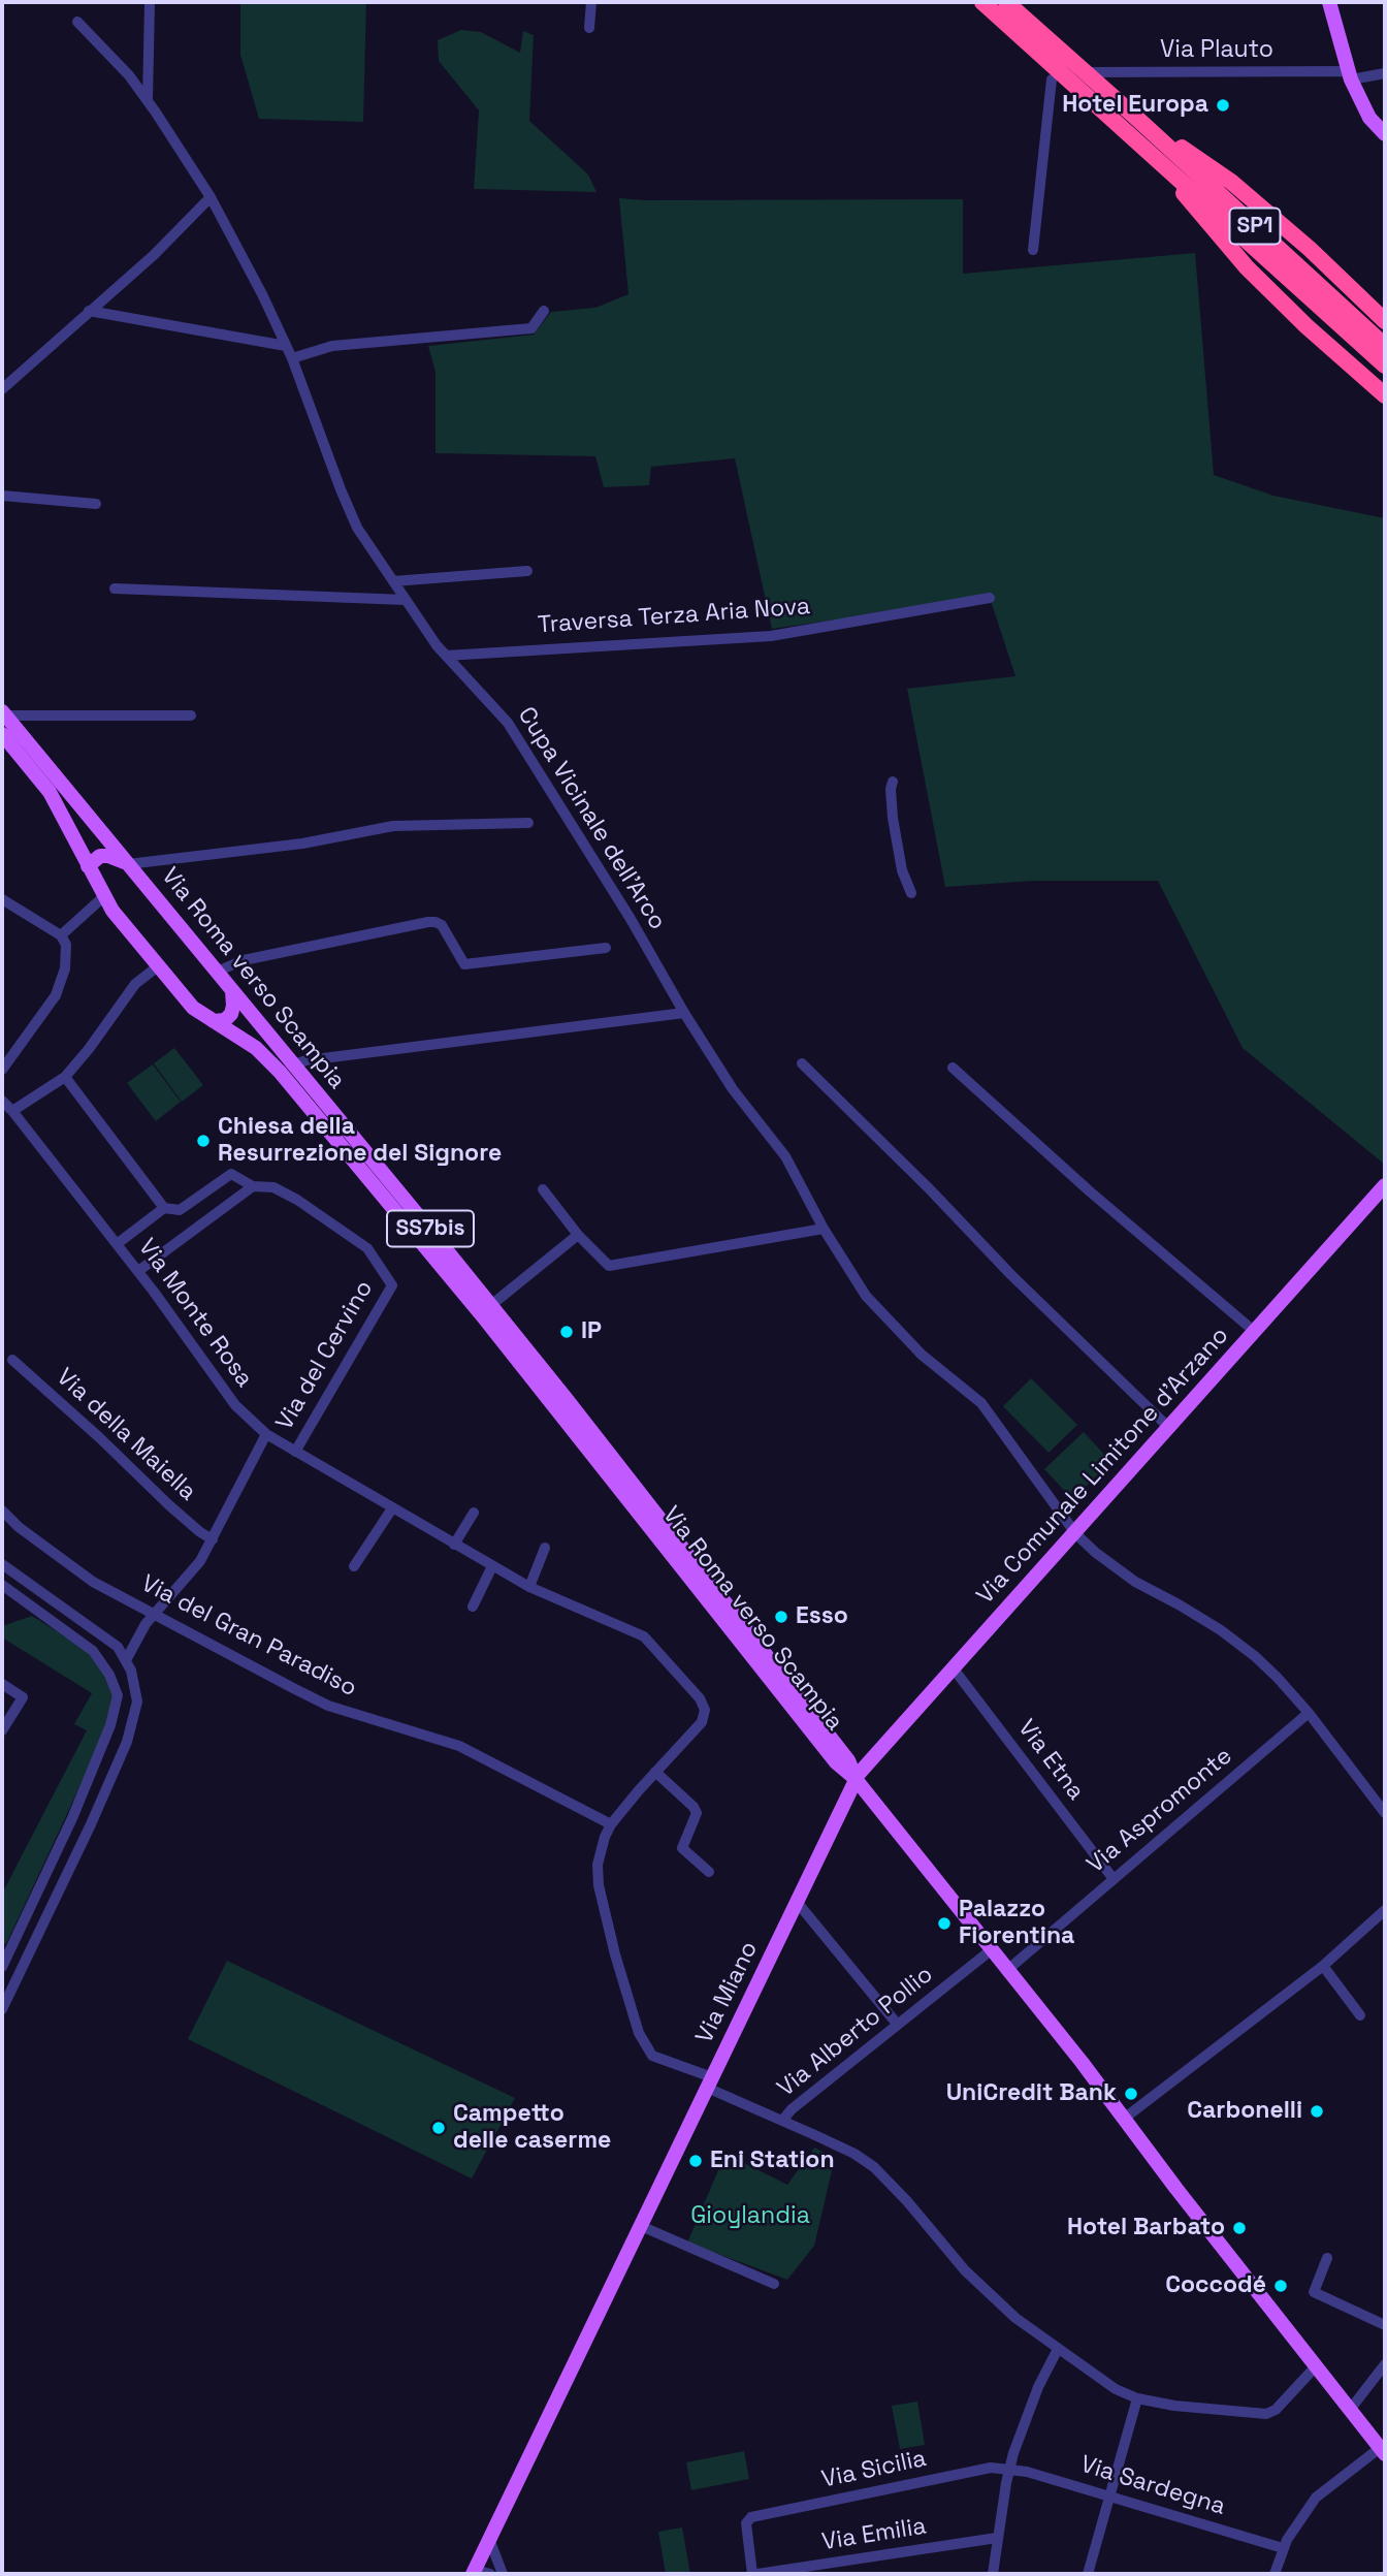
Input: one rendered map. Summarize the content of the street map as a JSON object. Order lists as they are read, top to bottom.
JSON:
{
  "streets": {
    "highway": ["SP1"],
    "main road": [
      "Via Roma verso Scampia",
      "SS7bis",
      "Via Comunale Limitone d'Arzano",
      "Via Miano"
    ],
    "street": [
      "Via Plauto",
      "Traversa Terza Aria Nova",
      "Cupa Vicinale dell'Arco",
      "Via Monte Rosa",
      "Via del Cervino",
      "Via della Maiella",
      "Via del Gran Paradiso",
      "Via Etna",
      "Via Aspromonte",
      "Via Alberto Pollio",
      "Via Sicilia",
      "Via Sardegna",
      "Via Emilia"
    ]
  },
  "crossings": [
    ["Via Plauto", "SP1"],
    ["Traversa Terza Aria Nova", "Cupa Vicinale dell'Arco"],
    ["Cupa Vicinale dell'Arco", "Via Comunale Limitone d'Arzano"],
    ["Cupa Vicinale dell'Arco", "Via Aspromonte"],
    ["Via Roma verso Scampia", "Via Comunale Limitone d'Arzano"],
    ["Via Roma verso Scampia", "Via Miano"],
    ["Via Monte Rosa", "Via del Cervino"],
    ["Via Monte Rosa", "Via del Gran Paradiso"],
    ["Via Monte Rosa", "Via Miano"],
    ["Via Monte Rosa", "Via Alberto Pollio"],
    ["Via del Cervino", "Via della Maiella"],
    ["Via del Cervino", "Via del Gran Paradiso"],
    ["Via Comunale Limitone d'Arzano", "Via Etna"],
    ["Via Comunale Limitone d'Arzano", "Via Miano"],
    ["Via Etna", "Via Aspromonte"],
    ["Via Sicilia", "Via Sardegna"],
    ["Via Sicilia", "Via Emilia"]
  ],
  "parks": ["Gioylandia"],
  "places": [
    "Hotel Europa",
    "Chiesa della Resurrezione del Signore",
    "IP",
    "Esso",
    "Palazzo Fiorentina",
    "UniCredit Bank",
    "Carbonelli",
    "Campetto delle caserme",
    "Eni Station",
    "Hotel Barbato",
    "Coccodé"
  ]
}
